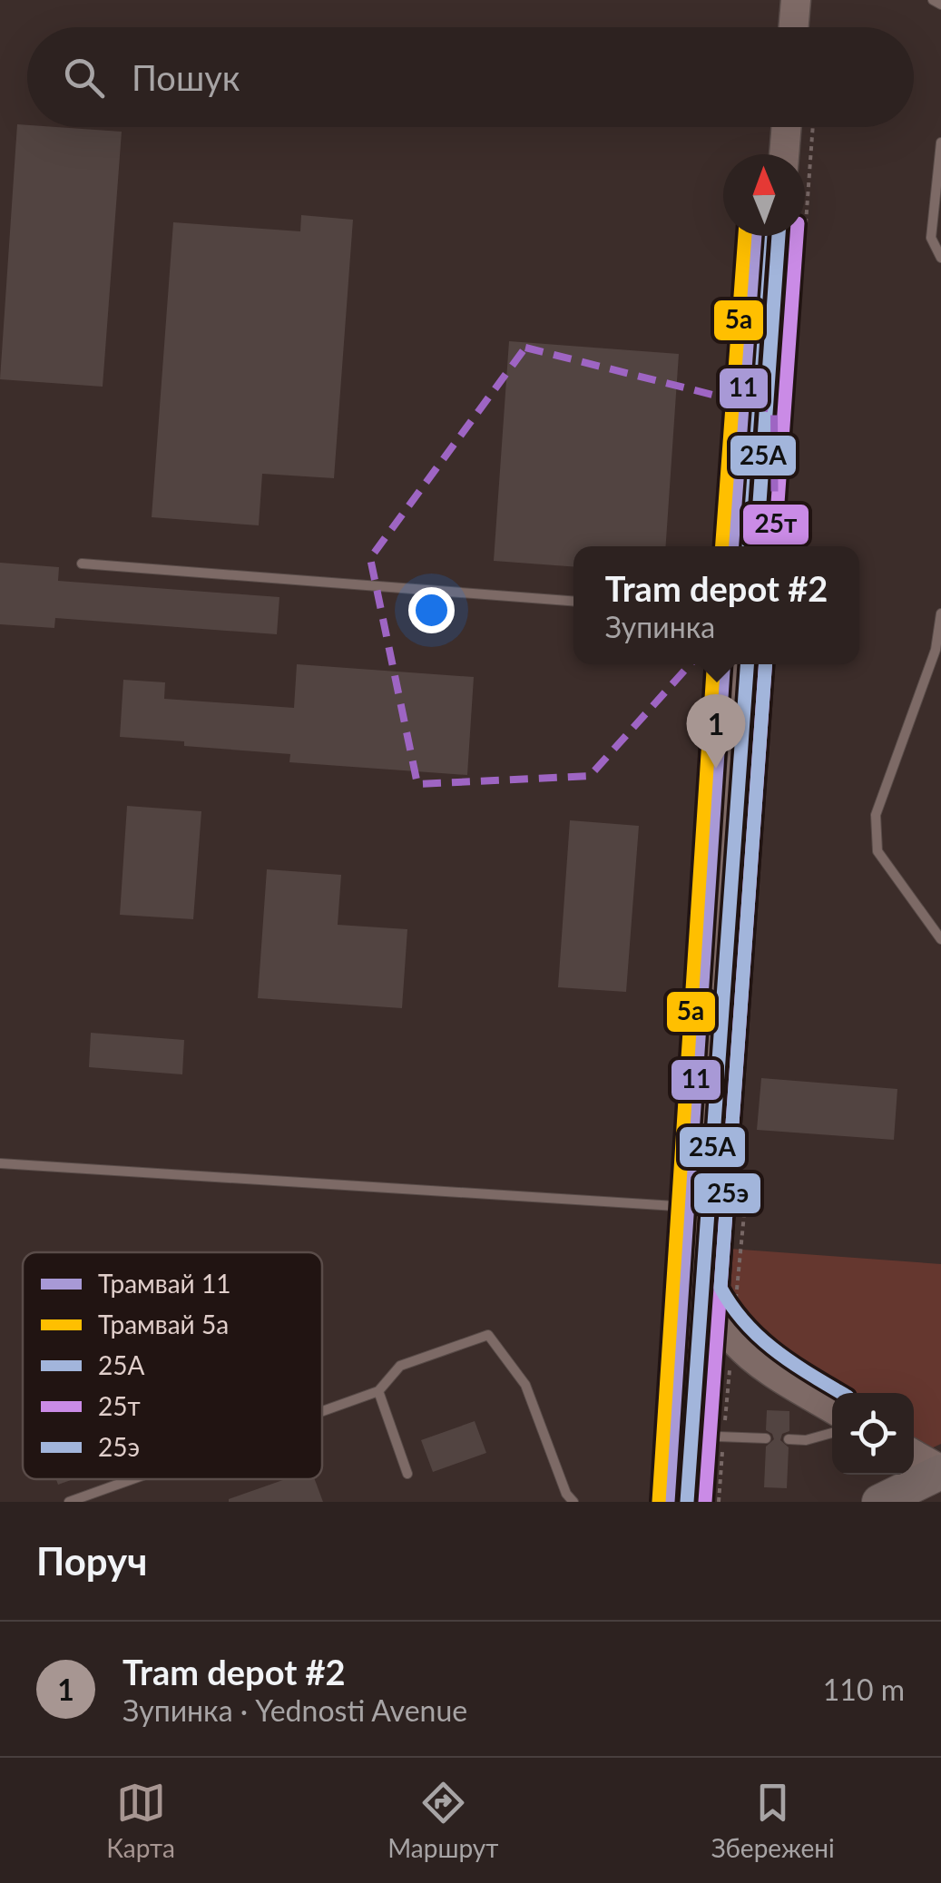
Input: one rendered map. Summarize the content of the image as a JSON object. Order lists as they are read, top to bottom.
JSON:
{
  "lines": [
    "tram line 11",
    "tram line 5а",
    "transit line 25А",
    "transit line 25т",
    "transit line 25э"
  ],
  "legend": [
    "Трамвай 11",
    "Трамвай 5а",
    "25А",
    "25т",
    "25э"
  ],
  "north": "top",
  "page": {
    "search": "Пошук",
    "popup": ["Tram depot #2", "Зупинка"],
    "pins": "1",
    "heading": "Поруч",
    "list": [
      {
        "mark": "1",
        "name": "Tram depot #2",
        "note": "Зупинка · Yednosti Avenue",
        "value": "110 m"
      }
    ],
    "nav": ["Карта", "Маршрут", "Збережені"]
  }
}
